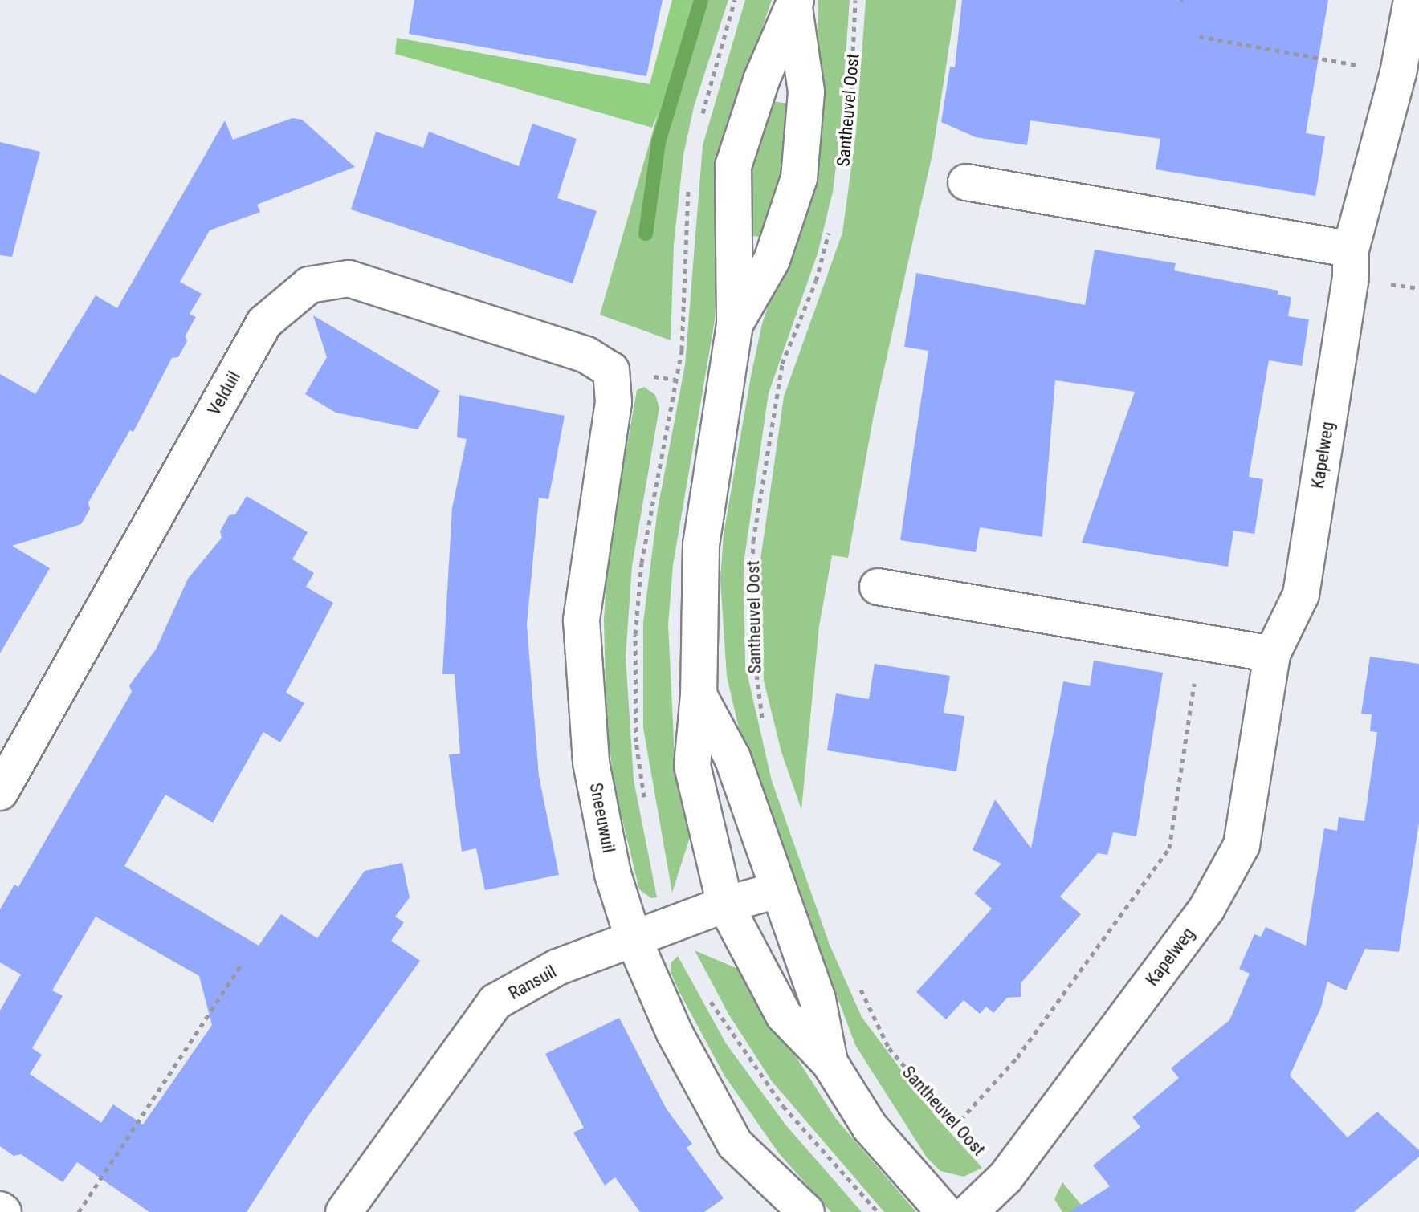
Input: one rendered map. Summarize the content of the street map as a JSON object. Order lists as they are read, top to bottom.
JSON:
{
  "streets": {
    "street": [
      "Velduil",
      "Kapelweg",
      "Sneeuwuil",
      "Ransuil"
    ],
    "path": ["Santheuvel Oost"]
  },
  "crossings": [
    ["Santheuvel Oost", "Kapelweg"],
    ["Velduil", "Sneeuwuil"],
    ["Sneeuwuil", "Ransuil"]
  ]
}
